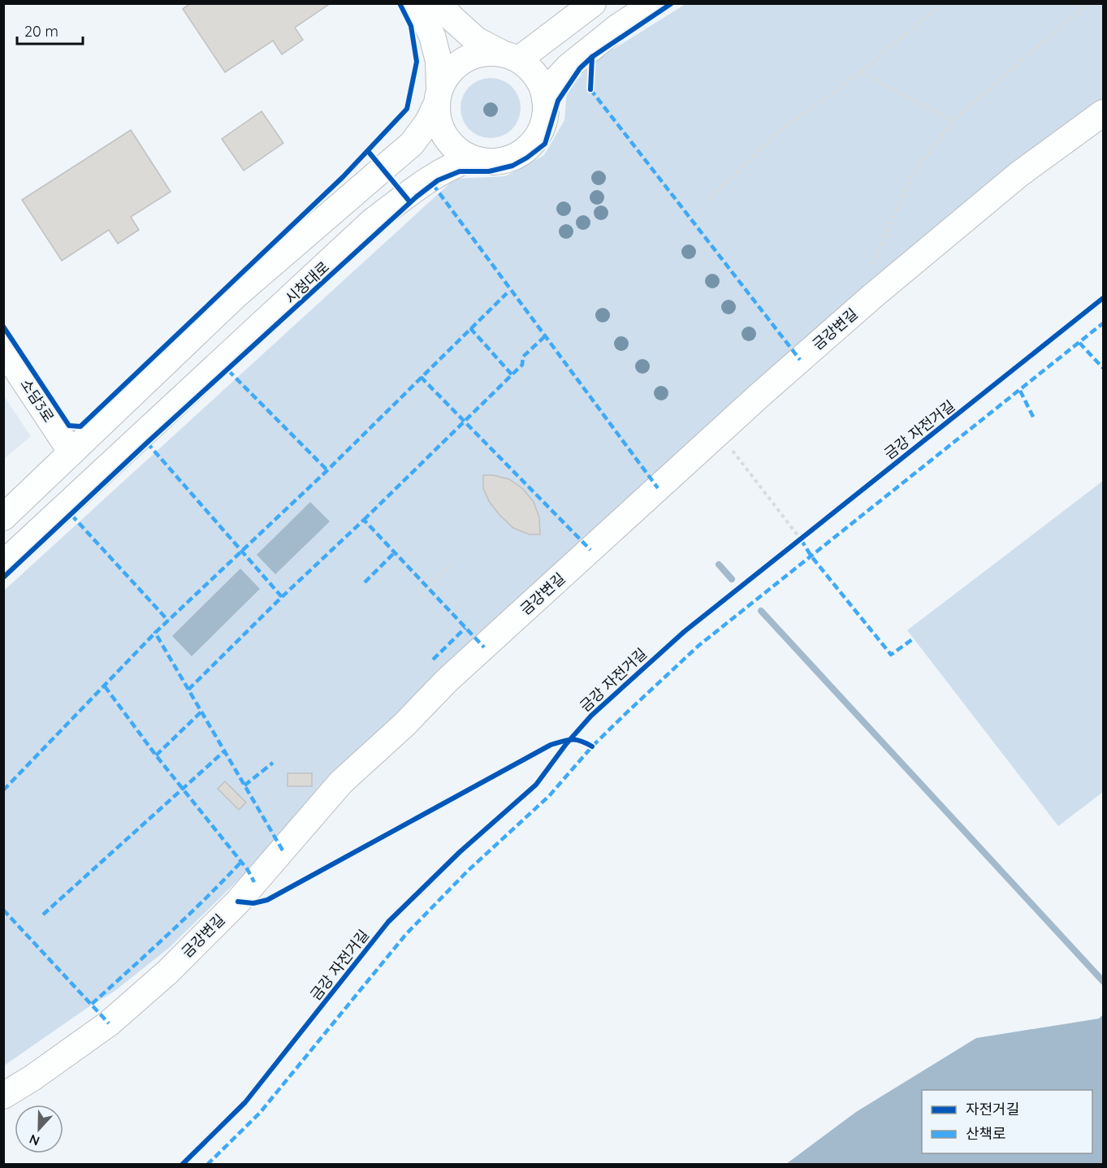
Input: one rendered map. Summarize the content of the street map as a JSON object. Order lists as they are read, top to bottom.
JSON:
{
  "streets": {
    "street": ["시청대로", "금강변길", "소담3로"],
    "cycle path": ["금강 자전거길"]
  },
  "legend": ["자전거길", "산책로"],
  "scale_bar": "20 m",
  "north": "bottom"
}
